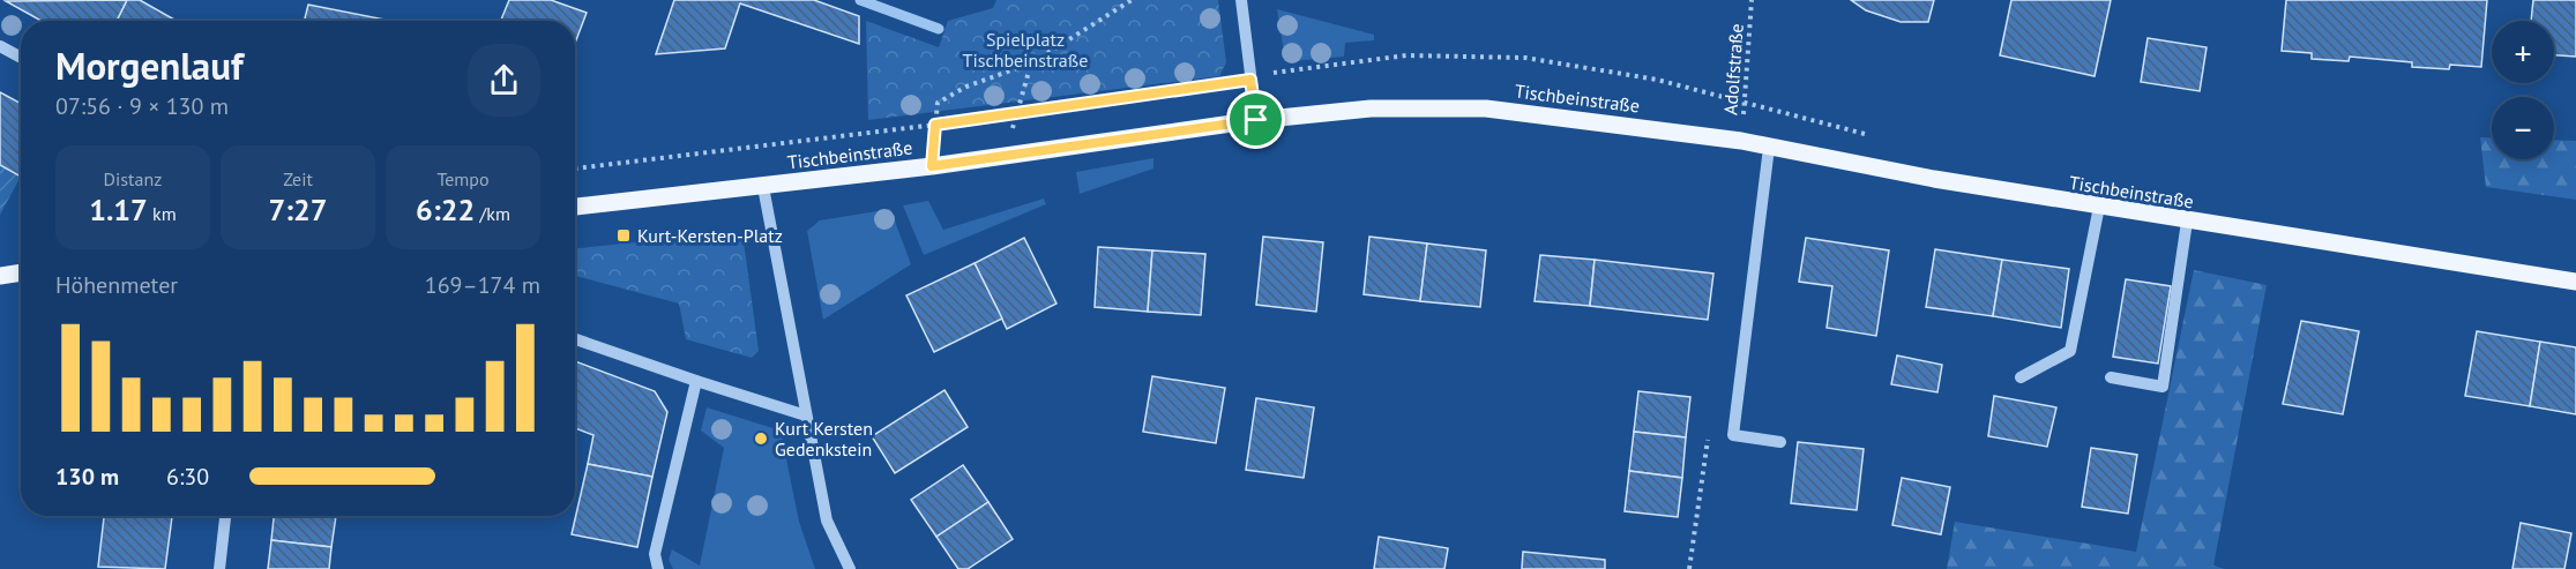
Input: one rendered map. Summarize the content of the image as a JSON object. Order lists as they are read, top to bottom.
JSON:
{
  "streets": {
    "main road": ["Tischbeinstraße"],
    "path": ["Adolfstraße"]
  },
  "crossings": [
    ["Adolfstraße", "Tischbeinstraße"]
  ],
  "parks": ["Spielplatz Tischbeinstraße"],
  "places": {
    "transit": ["Kurt-Kersten-Platz"],
    "other": ["Kurt Kersten Gedenkstein"]
  },
  "page": {
    "map_buttons": ["+", "−"],
    "heading": ["Morgenlauf", "07:56 · 9 × 130 m"],
    "stats": [
      ["Distanz", "1.17 km"],
      ["Zeit", "7:27"],
      ["Tempo", "6:22 /km"]
    ],
    "chart": ["Höhenmeter", "169–174 m"],
    "list": [
      {
        "name": "130 m",
        "note": "6:30"
      }
    ]
  }
}
